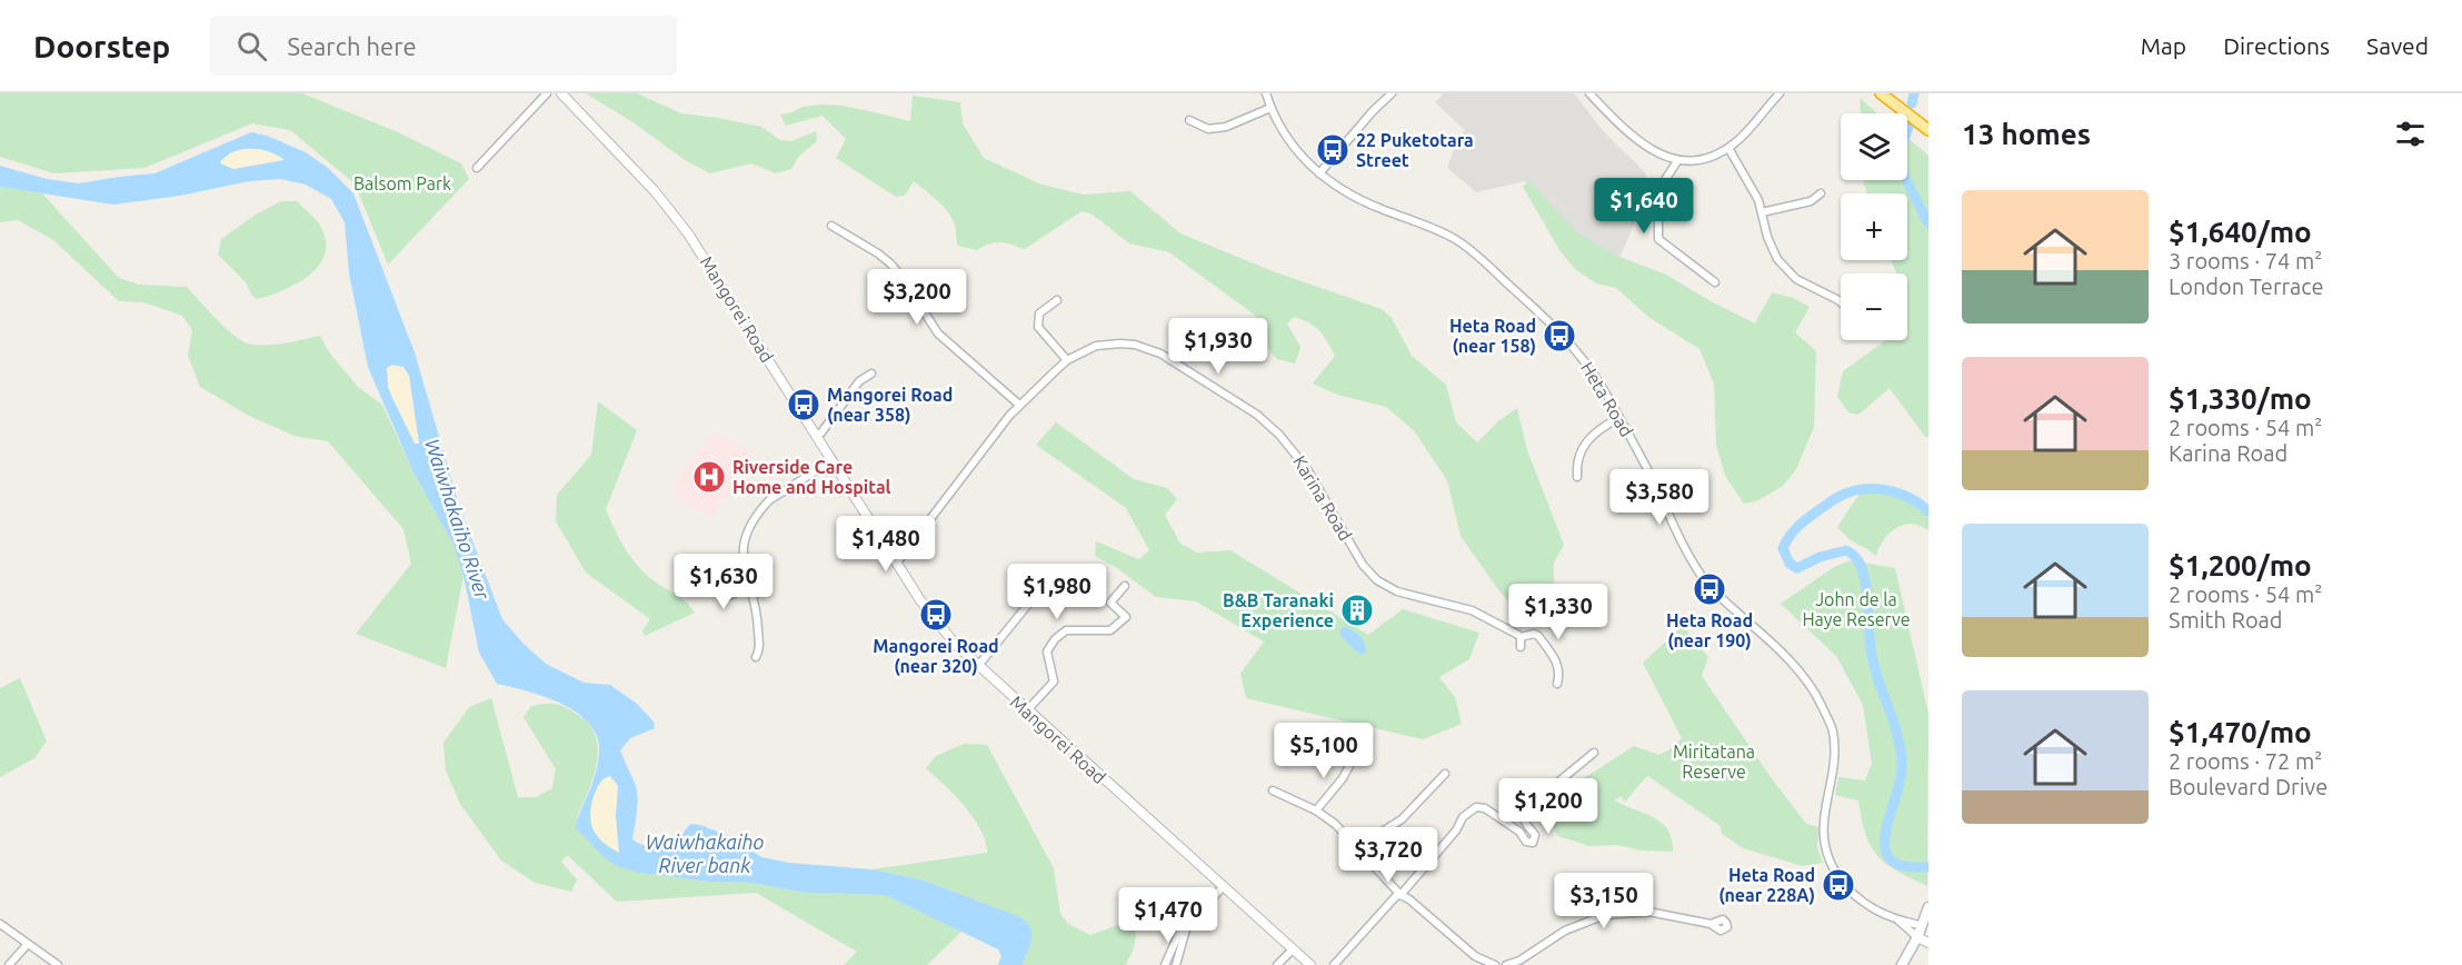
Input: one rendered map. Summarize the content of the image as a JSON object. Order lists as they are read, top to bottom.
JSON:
{
  "streets": {
    "street": ["Mangorei Road", "Heta Road", "Karina Road"]
  },
  "crossings": [
    ["Mangorei Road", "Karina Road"]
  ],
  "water": ["Waiwhakaiho River", "Waiwhakaiho River bank"],
  "parks": ["Balsom Park", "John de la Haye Reserve", "Miritatana Reserve"],
  "places": {
    "bus stop": [
      "22 Puketotara Street",
      "Heta Road (near 158)",
      "Mangorei Road (near 358)",
      "Heta Road (near 190)",
      "Mangorei Road (near 320)",
      "Heta Road (near 228A)"
    ],
    "hospital": ["Riverside Care Home and Hospital"],
    "building": ["B&B Taranaki Experience"]
  },
  "page": {
    "header": "Doorstep",
    "search": "Search here",
    "nav": ["Map", "Directions", "Saved"],
    "heading": "13 homes",
    "map_buttons": ["+", "−"],
    "list": [
      {
        "name": "$1,640/mo",
        "note": "3 rooms · 74 m² · London Terrace"
      },
      {
        "name": "$1,330/mo",
        "note": "2 rooms · 54 m² · Karina Road"
      },
      {
        "name": "$1,200/mo",
        "note": "2 rooms · 54 m² · Smith Road"
      },
      {
        "name": "$1,470/mo",
        "note": "2 rooms · 72 m² · Boulevard Drive"
      }
    ],
    "price": [
      "$1,640",
      "$3,200",
      "$1,930",
      "$3,580",
      "$1,480",
      "$1,630",
      "$1,980",
      "$1,330",
      "$5,100",
      "$1,200",
      "$3,720",
      "$3,150",
      "$1,470"
    ]
  }
}
